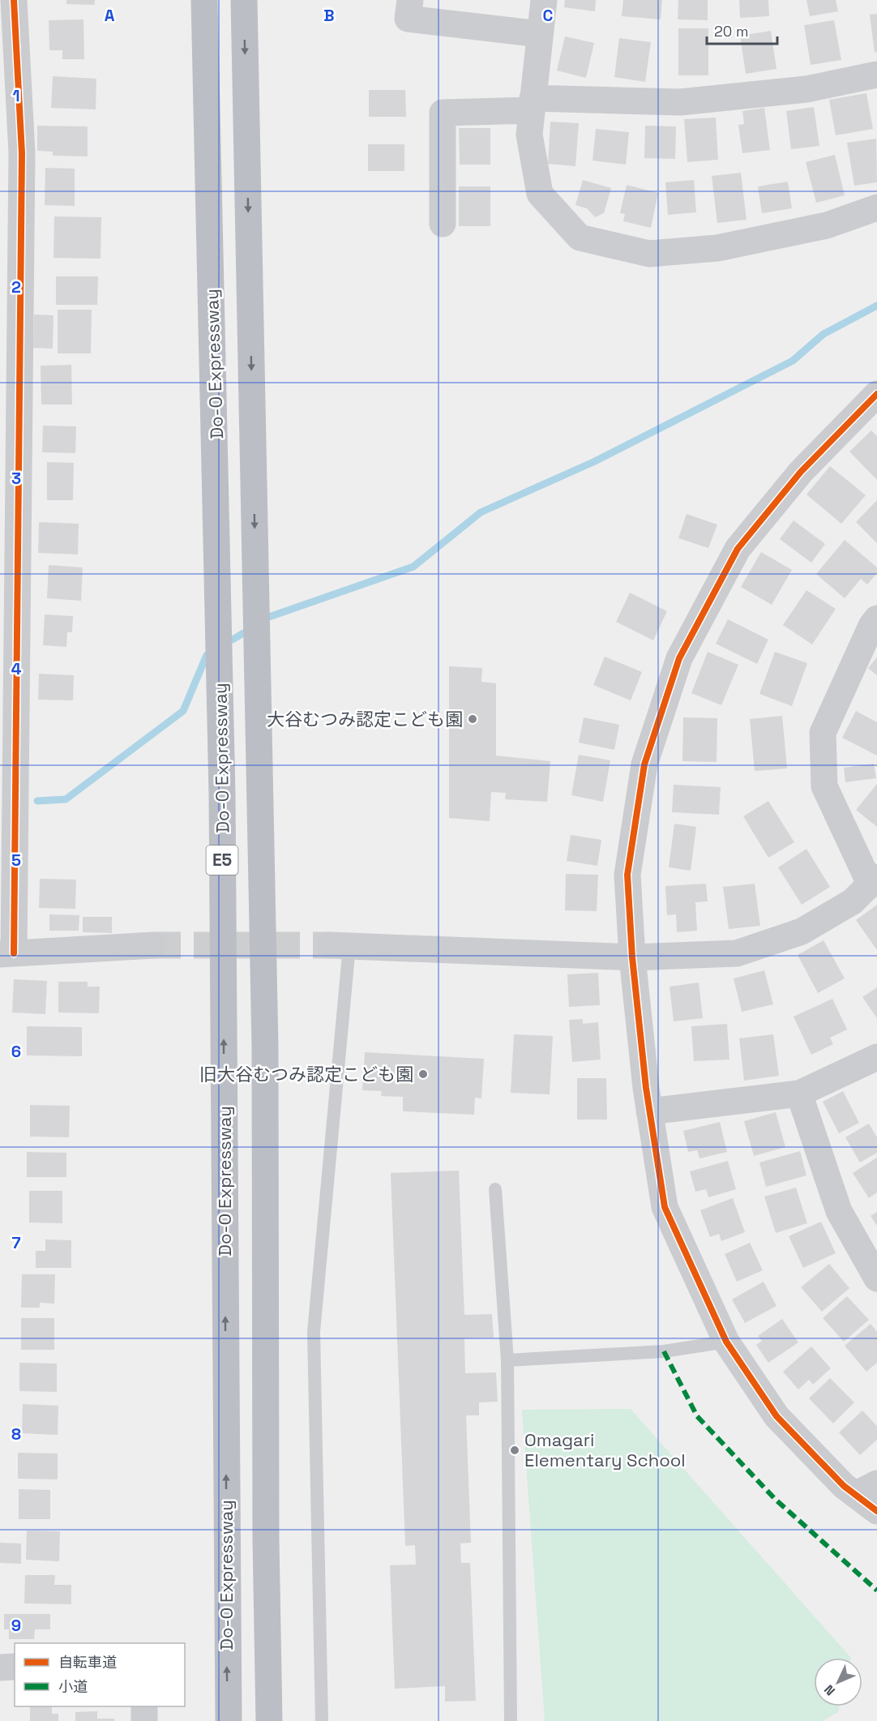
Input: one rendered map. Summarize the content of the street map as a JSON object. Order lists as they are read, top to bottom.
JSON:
{
  "streets": {
    "highway": ["Do-O Expressway", "E5"]
  },
  "places": ["大谷むつみ認定こども園", "旧大谷むつみ認定こども園", "Omagari Elementary School"],
  "legend": ["自転車道", "小道"],
  "scale_bar": "20 m",
  "north": "bottom left",
  "grid": {
    "columns": ["A", "B", "C"],
    "rows": [
      "1",
      "2",
      "3",
      "4",
      "5",
      "6",
      "7",
      "8",
      "9"
    ]
  }
}
